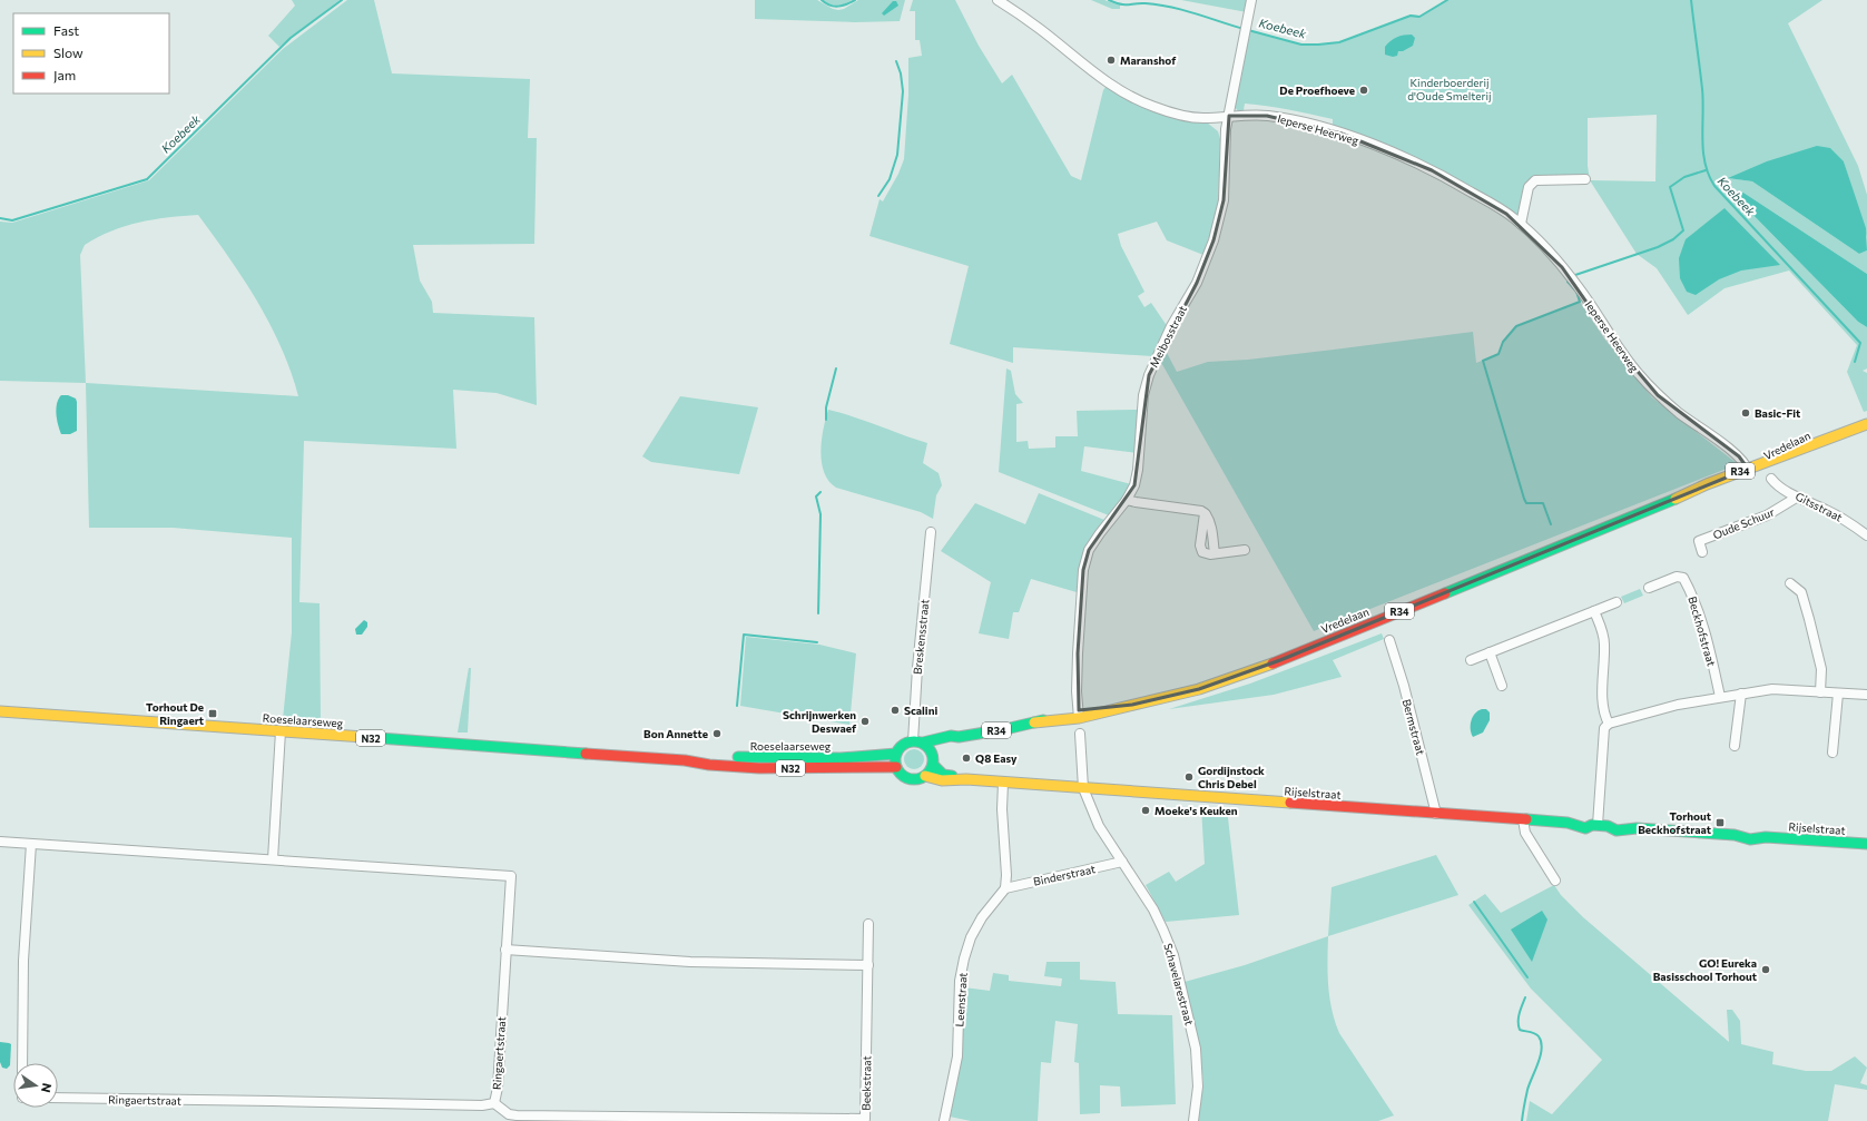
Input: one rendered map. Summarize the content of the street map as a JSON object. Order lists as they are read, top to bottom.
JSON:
{
  "streets": {
    "main road": [
      "Vredelaan",
      "R34",
      "Roeselaarseweg",
      "N32",
      "Rijselstraat"
    ],
    "street": [
      "Ieperse Heerweg",
      "Meibosstraat",
      "Gitsstraat",
      "Oude Schuur",
      "Beckhofstraat",
      "Breskensstraat",
      "Bermstraat",
      "Binderstraat",
      "Schavelarestraat",
      "Leenstraat",
      "Ringaertstraat",
      "Beekstraat"
    ]
  },
  "crossings": [
    ["Ieperse Heerweg", "Meibosstraat"],
    ["Ieperse Heerweg", "Vredelaan"],
    ["Meibosstraat", "Vredelaan"],
    ["Vredelaan", "Breskensstraat"],
    ["Vredelaan", "Roeselaarseweg"],
    ["Vredelaan", "Rijselstraat"],
    ["Gitsstraat", "Oude Schuur"],
    ["Breskensstraat", "Roeselaarseweg"],
    ["Breskensstraat", "Rijselstraat"],
    ["Roeselaarseweg", "Rijselstraat"],
    ["Bermstraat", "Rijselstraat"],
    ["Rijselstraat", "Schavelarestraat"],
    ["Binderstraat", "Schavelarestraat"],
    ["Binderstraat", "Leenstraat"],
    ["Ringaertstraat", "Beekstraat"]
  ],
  "water": ["Koebeek"],
  "parks": ["Kinderboerderij d'Oude Smelterij"],
  "places": {
    "other": [
      "Maranshof",
      "De Proefhoeve",
      "Basic-Fit",
      "Scalini",
      "Schrijnwerken Deswaef",
      "Bon Annette",
      "Q8 Easy",
      "Gordijnstock Chris Debel",
      "Moeke's Keuken",
      "GO! Eureka Basisschool Torhout"
    ],
    "transit": ["Torhout De Ringaert", "Torhout Beckhofstraat"]
  },
  "legend": ["Fast", "Slow", "Jam"],
  "north": "right"
}
